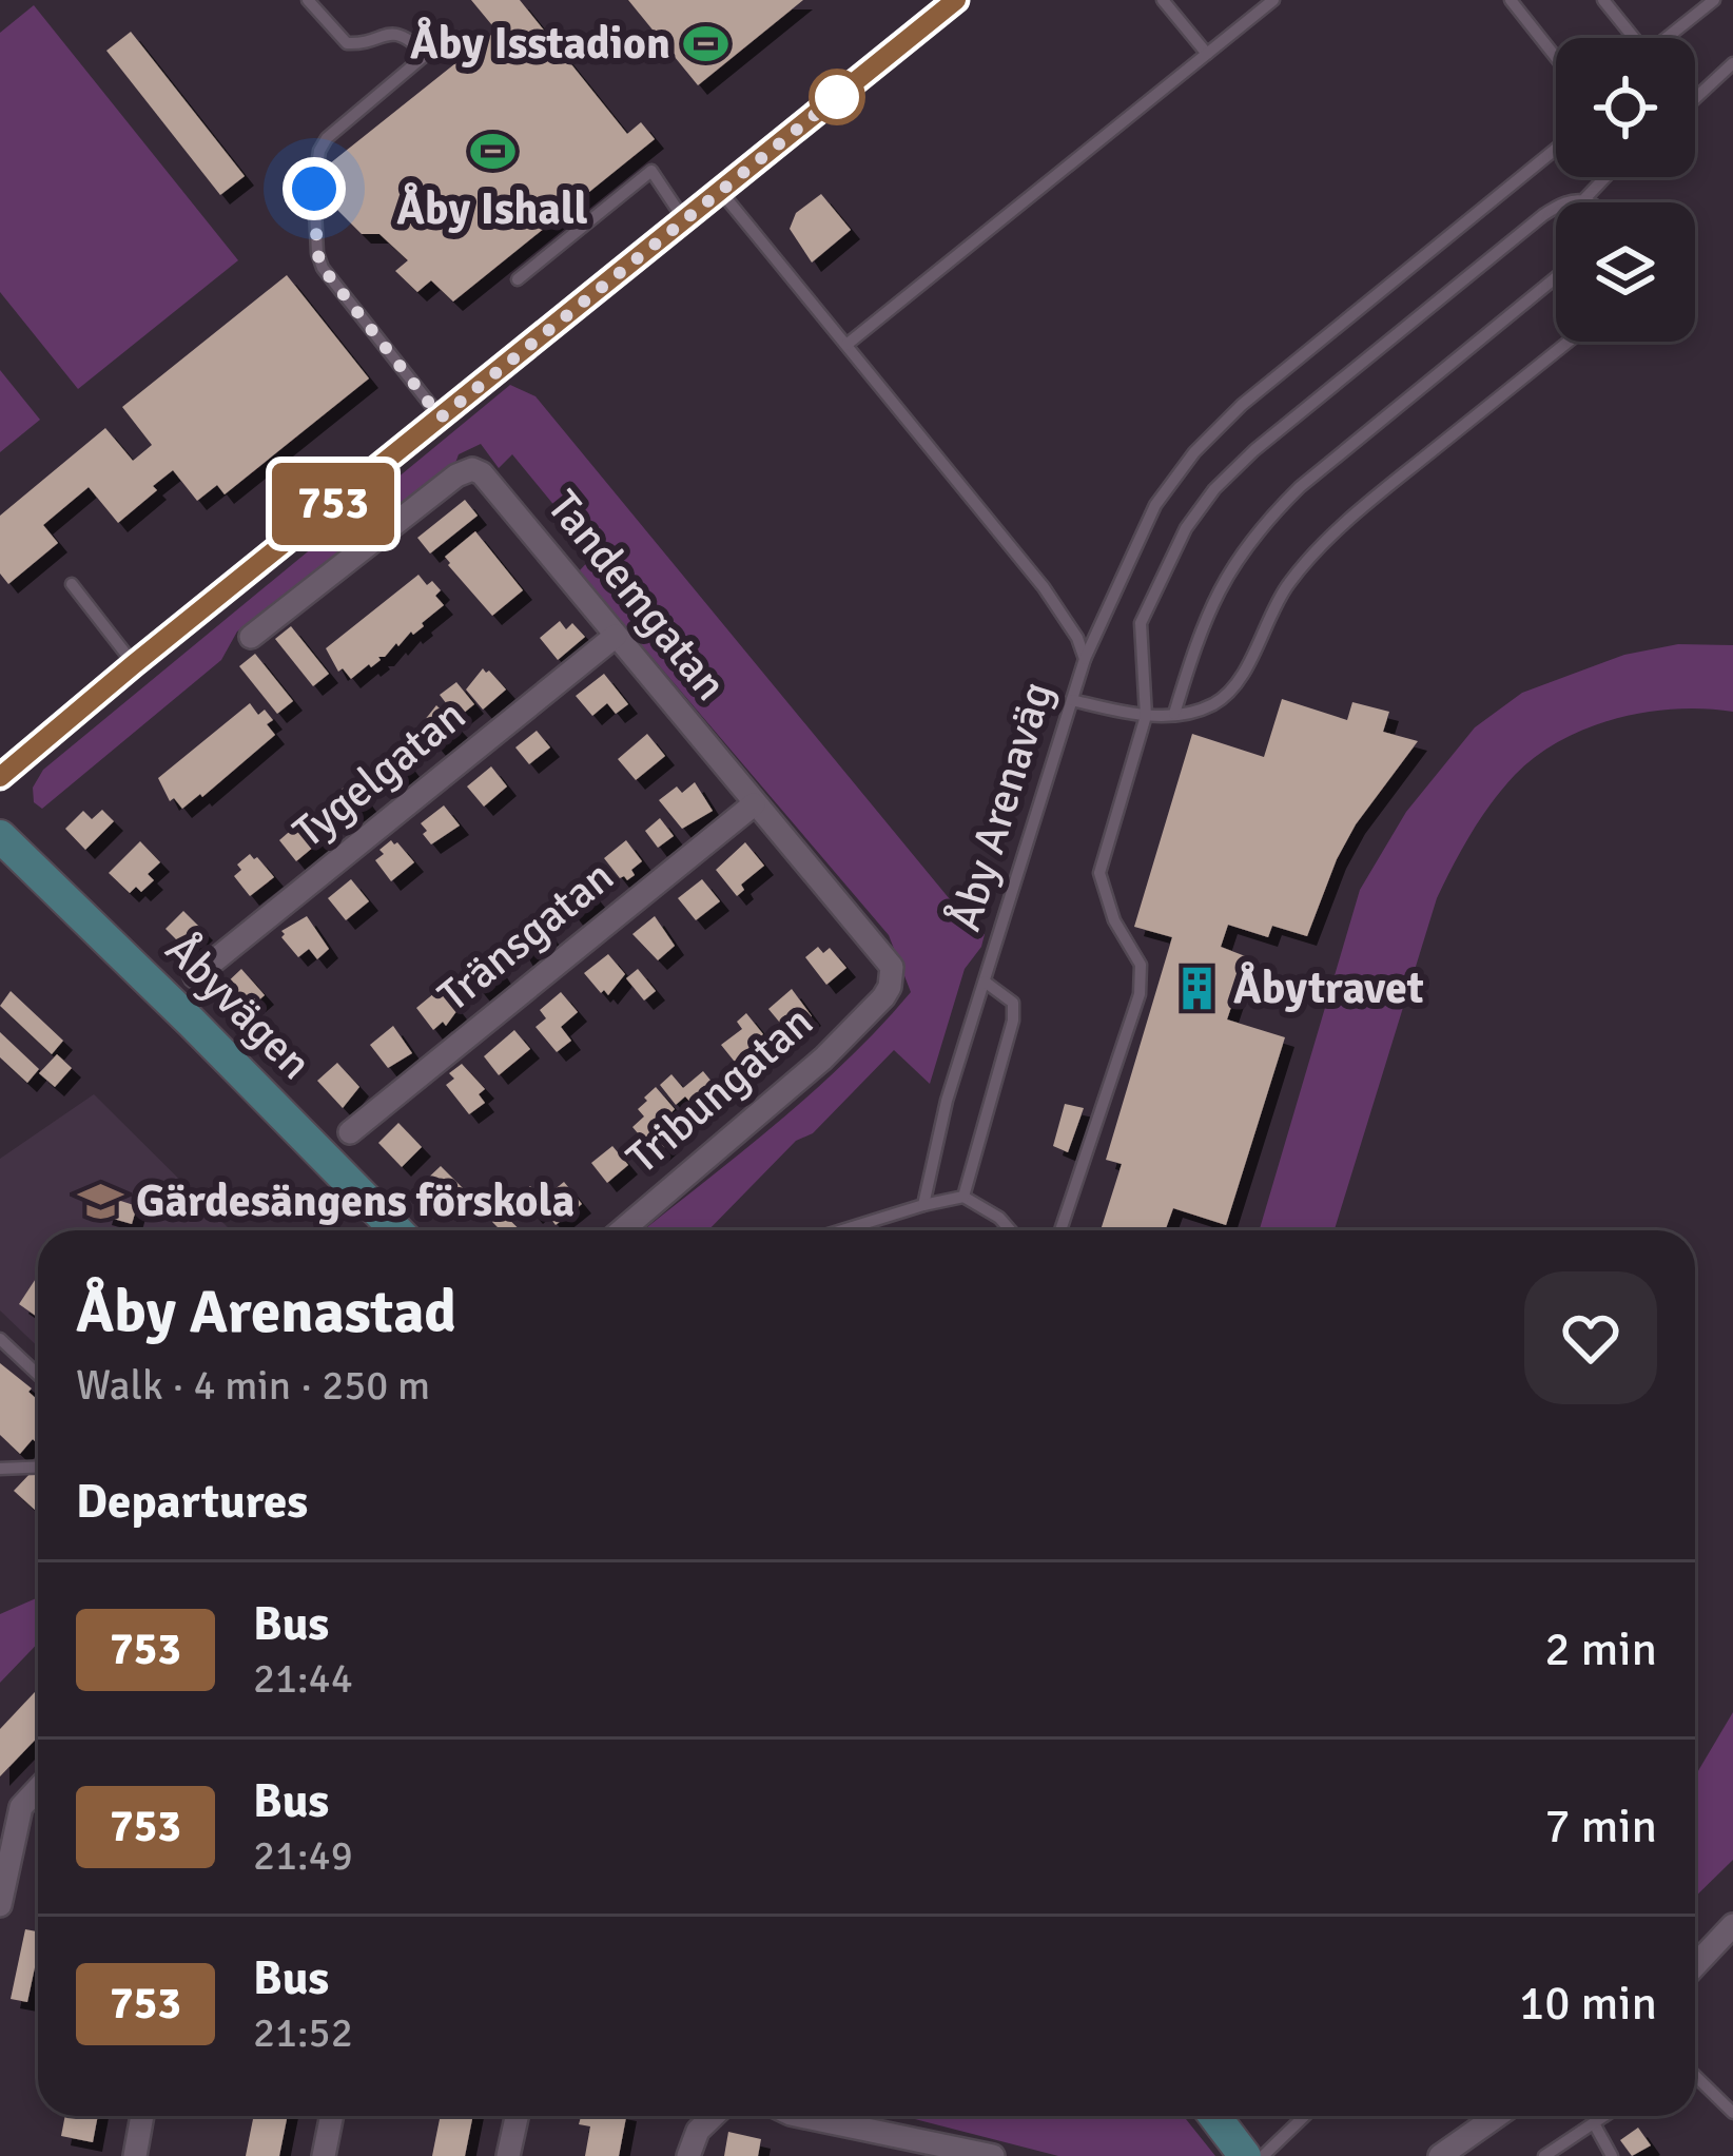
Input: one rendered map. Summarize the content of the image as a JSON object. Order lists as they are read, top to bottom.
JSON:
{
  "streets": {
    "street": [
      "Tandemgatan",
      "Tygelgatan",
      "Tränsgatan",
      "Åbyvägen",
      "Tribungatan"
    ],
    "lane": ["Åby Arenaväg"]
  },
  "crossings": [
    ["Tandemgatan", "Tygelgatan"],
    ["Tandemgatan", "Tränsgatan"],
    ["Tandemgatan", "Tribungatan"]
  ],
  "places": {
    "sports": ["Åby Isstadion", "Åby Ishall"],
    "building": ["Åbytravet"],
    "school or university": ["Gärdesängens förskola"]
  },
  "lines": ["bus line 753"],
  "page": {
    "on_map": "753",
    "heading": [
      ["Åby Arenastad", "Walk · 4 min · 250 m"],
      "Departures"
    ],
    "list": [
      {
        "mark": "753",
        "name": "Bus",
        "note": "21:44",
        "value": "2 min"
      },
      {
        "mark": "753",
        "name": "Bus",
        "note": "21:49",
        "value": "7 min"
      },
      {
        "mark": "753",
        "name": "Bus",
        "note": "21:52",
        "value": "10 min"
      }
    ]
  }
}
